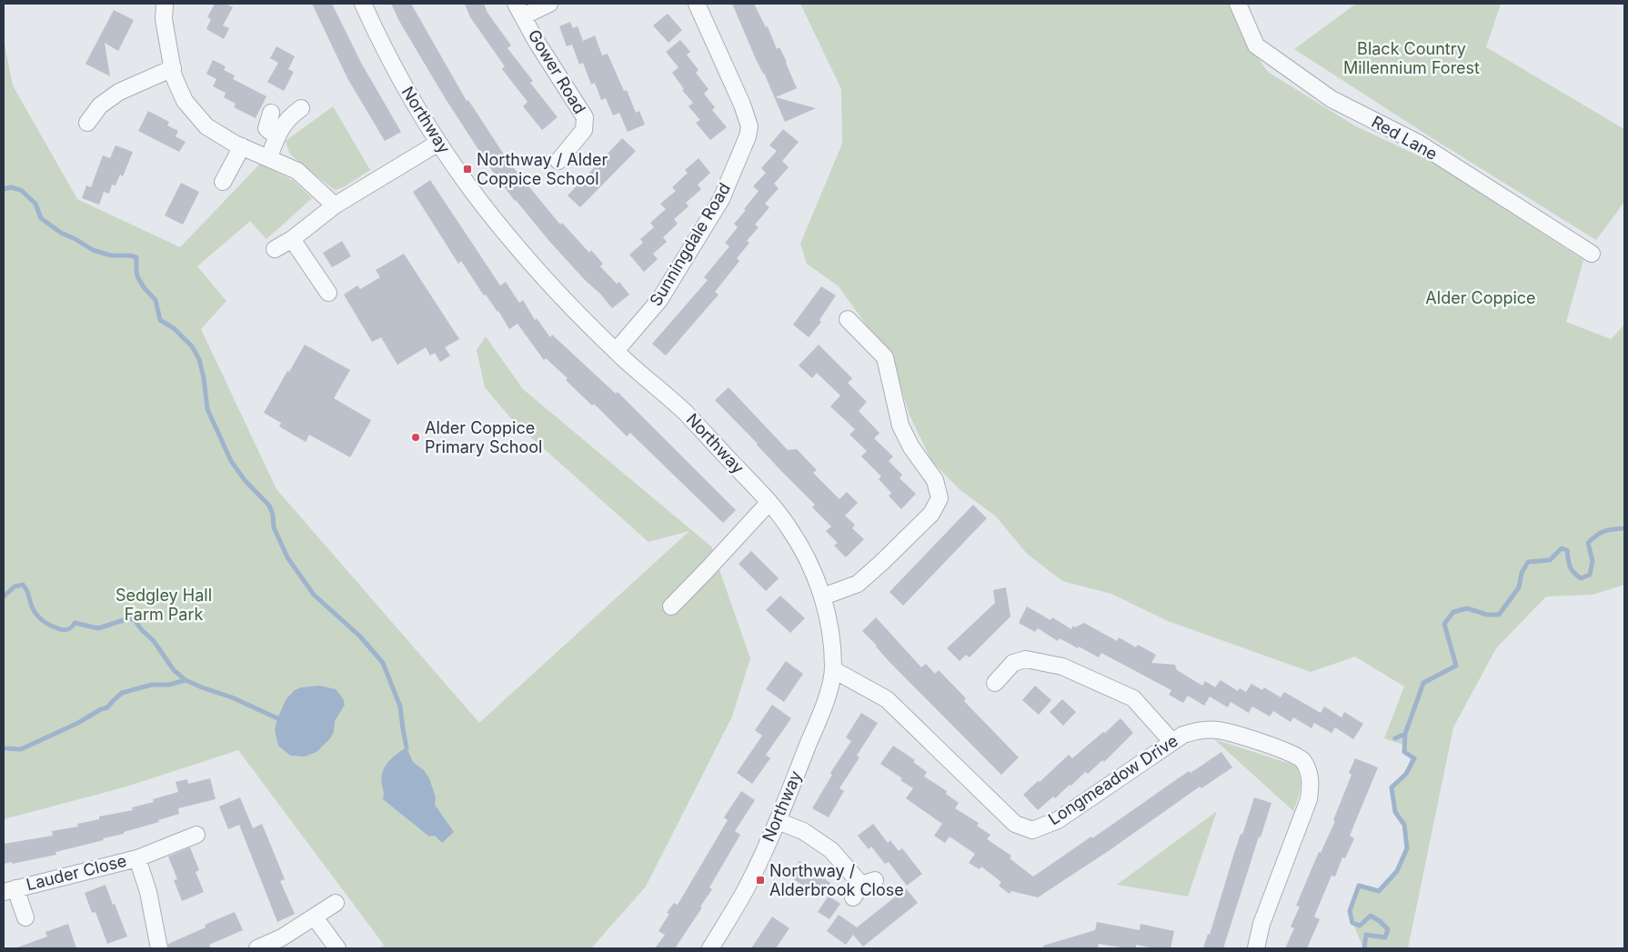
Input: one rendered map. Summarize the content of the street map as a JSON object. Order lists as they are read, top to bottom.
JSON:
{
  "streets": {
    "street": [
      "Gower Road",
      "Northway",
      "Red Lane",
      "Sunningdale Road",
      "Longmeadow Drive",
      "Lauder Close"
    ]
  },
  "crossings": [
    ["Northway", "Sunningdale Road"],
    ["Northway", "Longmeadow Drive"]
  ],
  "parks": ["Black Country Millennium Forest", "Alder Coppice", "Sedgley Hall Farm Park"],
  "places": {
    "transit": ["Northway / Alder Coppice School", "Northway / Alderbrook Close"],
    "other": ["Alder Coppice Primary School"]
  }
}
